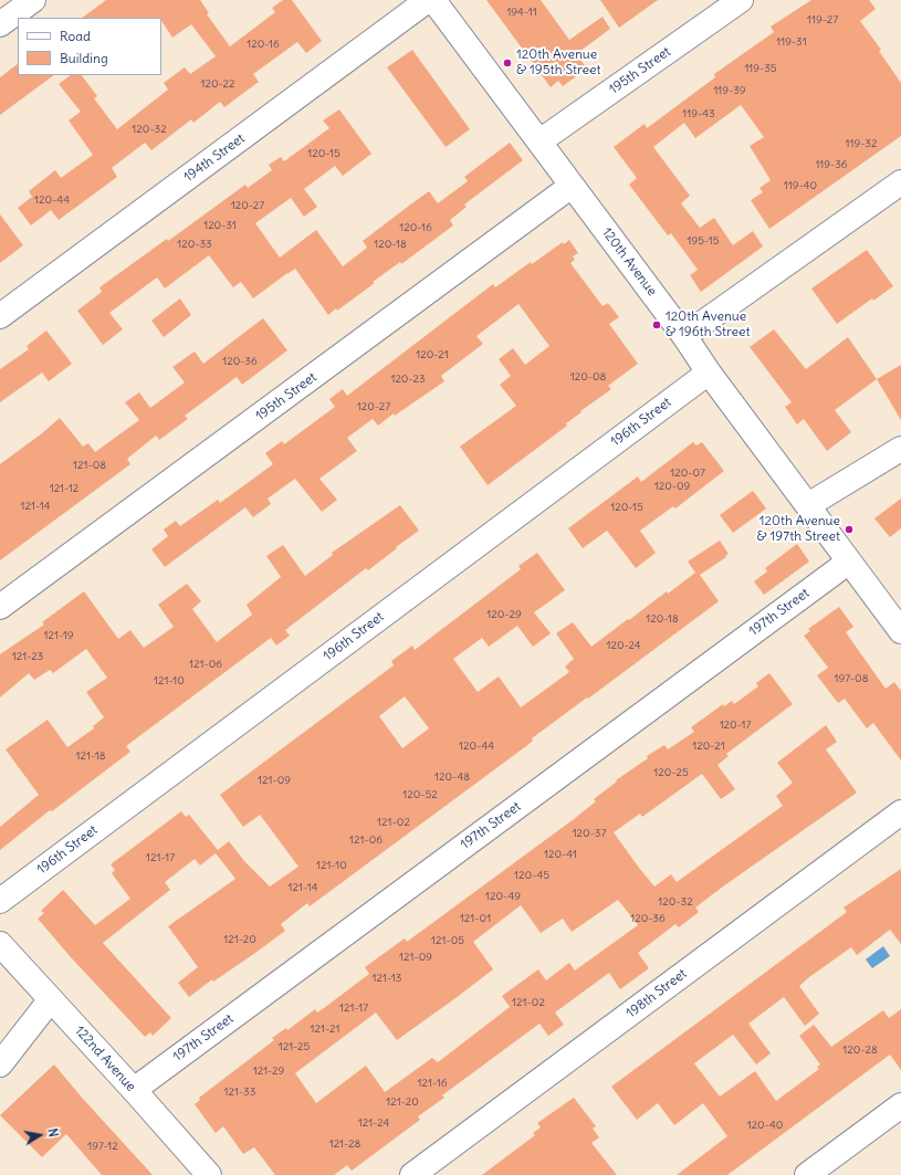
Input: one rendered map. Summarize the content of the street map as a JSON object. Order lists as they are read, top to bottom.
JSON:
{
  "streets": {
    "street": [
      "195th Street",
      "194th Street",
      "120th Avenue",
      "196th Street",
      "197th Street",
      "198th Street",
      "122nd Avenue"
    ]
  },
  "crossings": [
    ["195th Street", "120th Avenue"],
    ["120th Avenue", "196th Street"],
    ["120th Avenue", "197th Street"],
    ["197th Street", "122nd Avenue"]
  ],
  "places": ["120th Avenue & 195th Street", "120th Avenue & 196th Street", "120th Avenue & 197th Street"],
  "house_numbers": [
    "194-11",
    "119-27",
    "119-31",
    "120-16",
    "119-35",
    "120-22",
    "119-39",
    "119-43",
    "120-32",
    "119-32",
    "120-15",
    "119-36",
    "119-40",
    "120-44",
    "120-27",
    "120-31",
    "120-16",
    "195-15",
    "120-33",
    "120-18",
    "120-21",
    "120-36",
    "120-08",
    "120-23",
    "120-27",
    "121-08",
    "120-07",
    "120-09",
    "121-12",
    "121-14",
    "120-15",
    "120-29",
    "120-18",
    "121-19",
    "120-24",
    "121-23",
    "121-06",
    "197-08",
    "121-10",
    "120-17",
    "120-44",
    "120-21",
    "121-18",
    "120-25",
    "120-48",
    "121-09",
    "120-52",
    "121-02",
    "120-37",
    "121-06",
    "120-41",
    "121-17",
    "121-10",
    "120-45",
    "121-14",
    "120-49",
    "120-32",
    "121-01",
    "120-36",
    "121-20",
    "121-05",
    "121-09",
    "121-13",
    "121-02",
    "121-17",
    "121-21",
    "121-25",
    "120-28",
    "121-29",
    "121-16",
    "121-33",
    "121-20",
    "121-24",
    "120-40",
    "121-28",
    "197-12"
  ],
  "legend": ["Road", "Building"],
  "north": "right"
}
